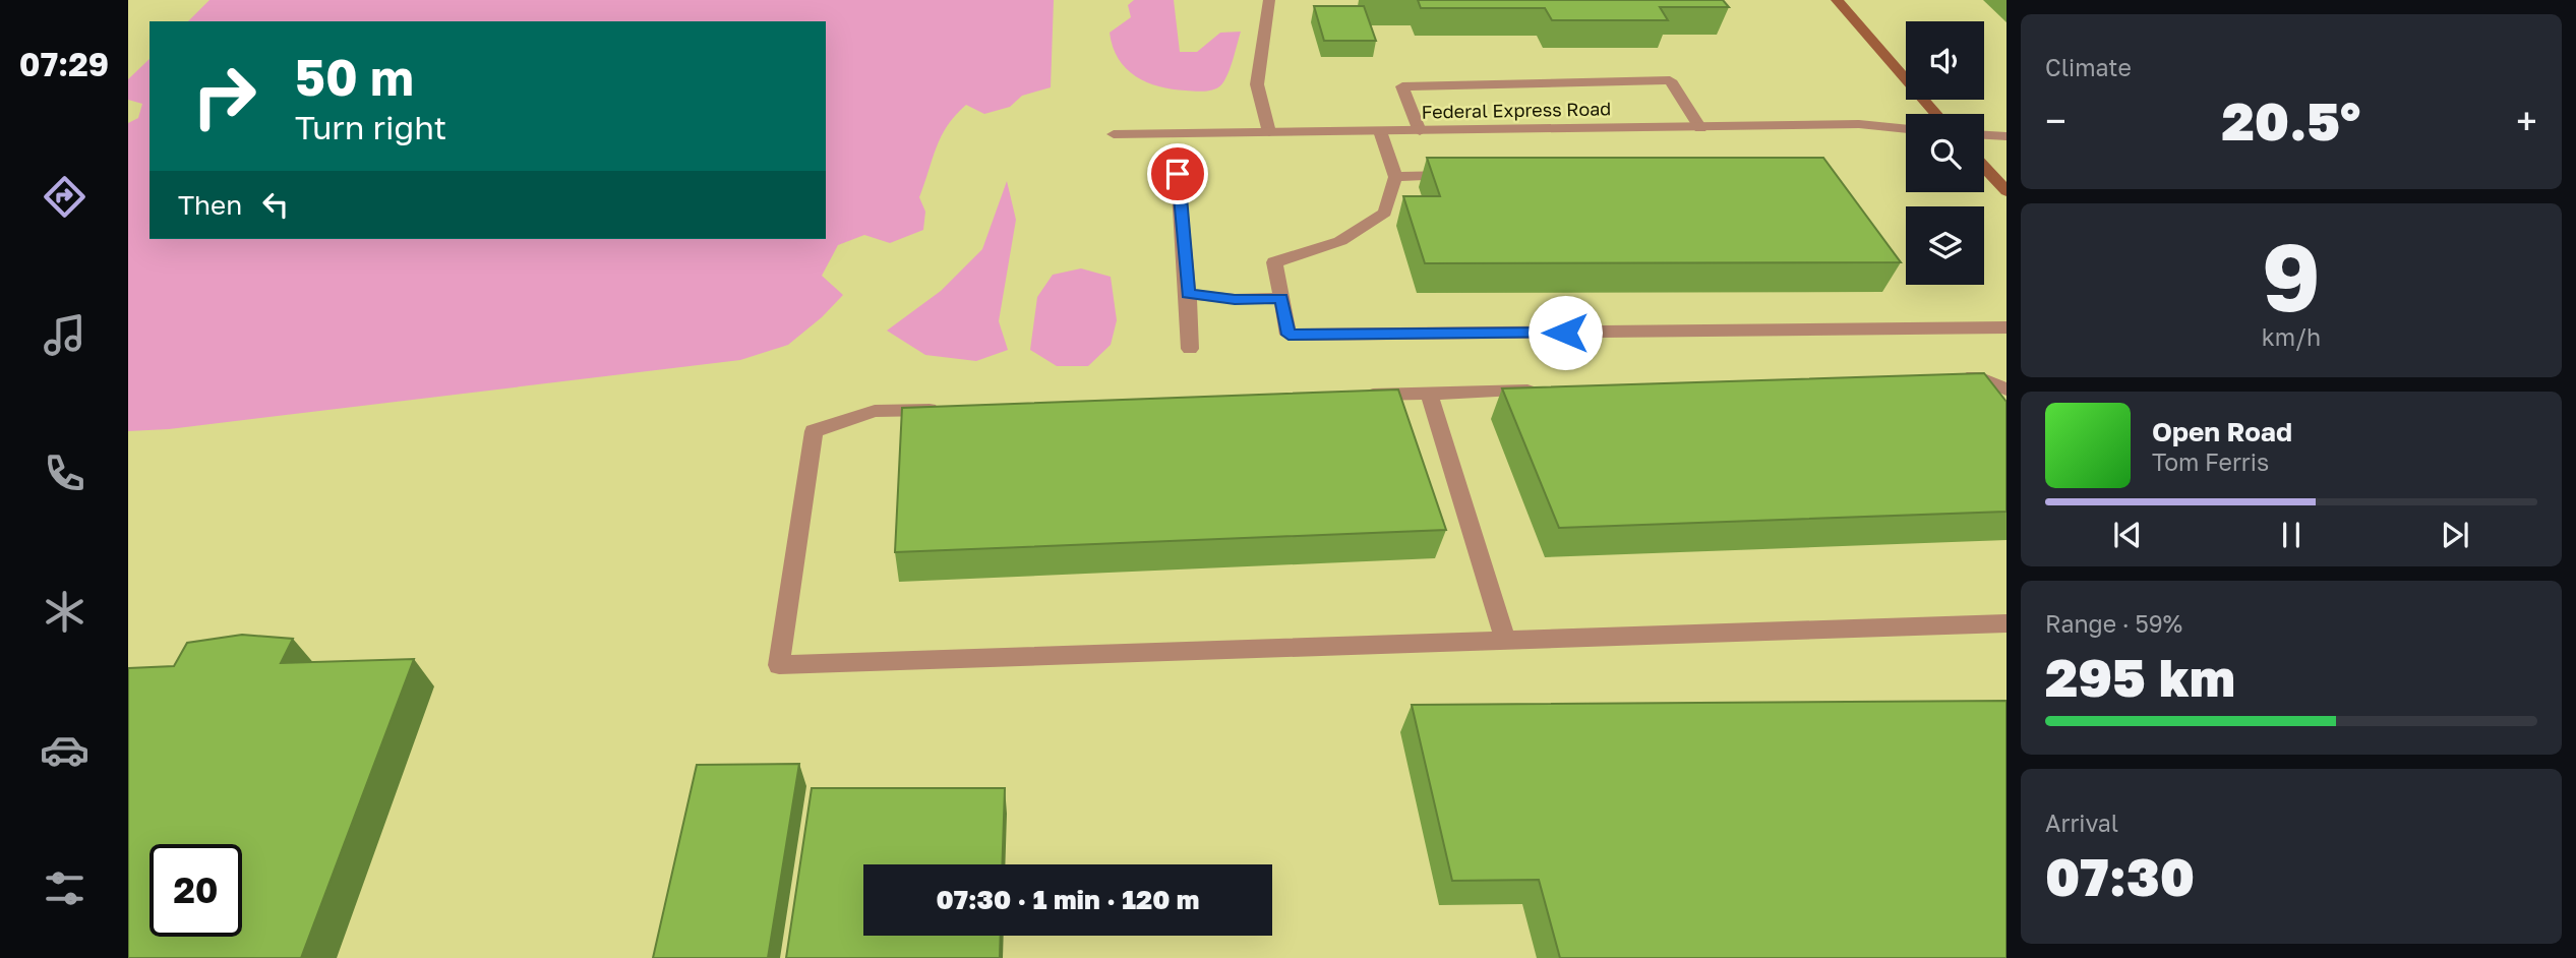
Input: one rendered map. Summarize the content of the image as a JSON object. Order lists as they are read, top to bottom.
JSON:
{
  "streets": {
    "street": ["Federal Express Road"]
  },
  "page": {
    "tabs": "07:29",
    "tile": [
      "Climate",
      ["9", "km/h"],
      ["Range · 59%", "295 km"],
      ["Arrival", "07:30"]
    ],
    "turn": ["50 m", "Turn right"],
    "heat": ["−", "20.5°", "+"],
    "then": "Then",
    "song": ["Open Road", "Tom Ferris"],
    "limit": "20",
    "trip": "07:30 · 1 min · 120 m"
  }
}
